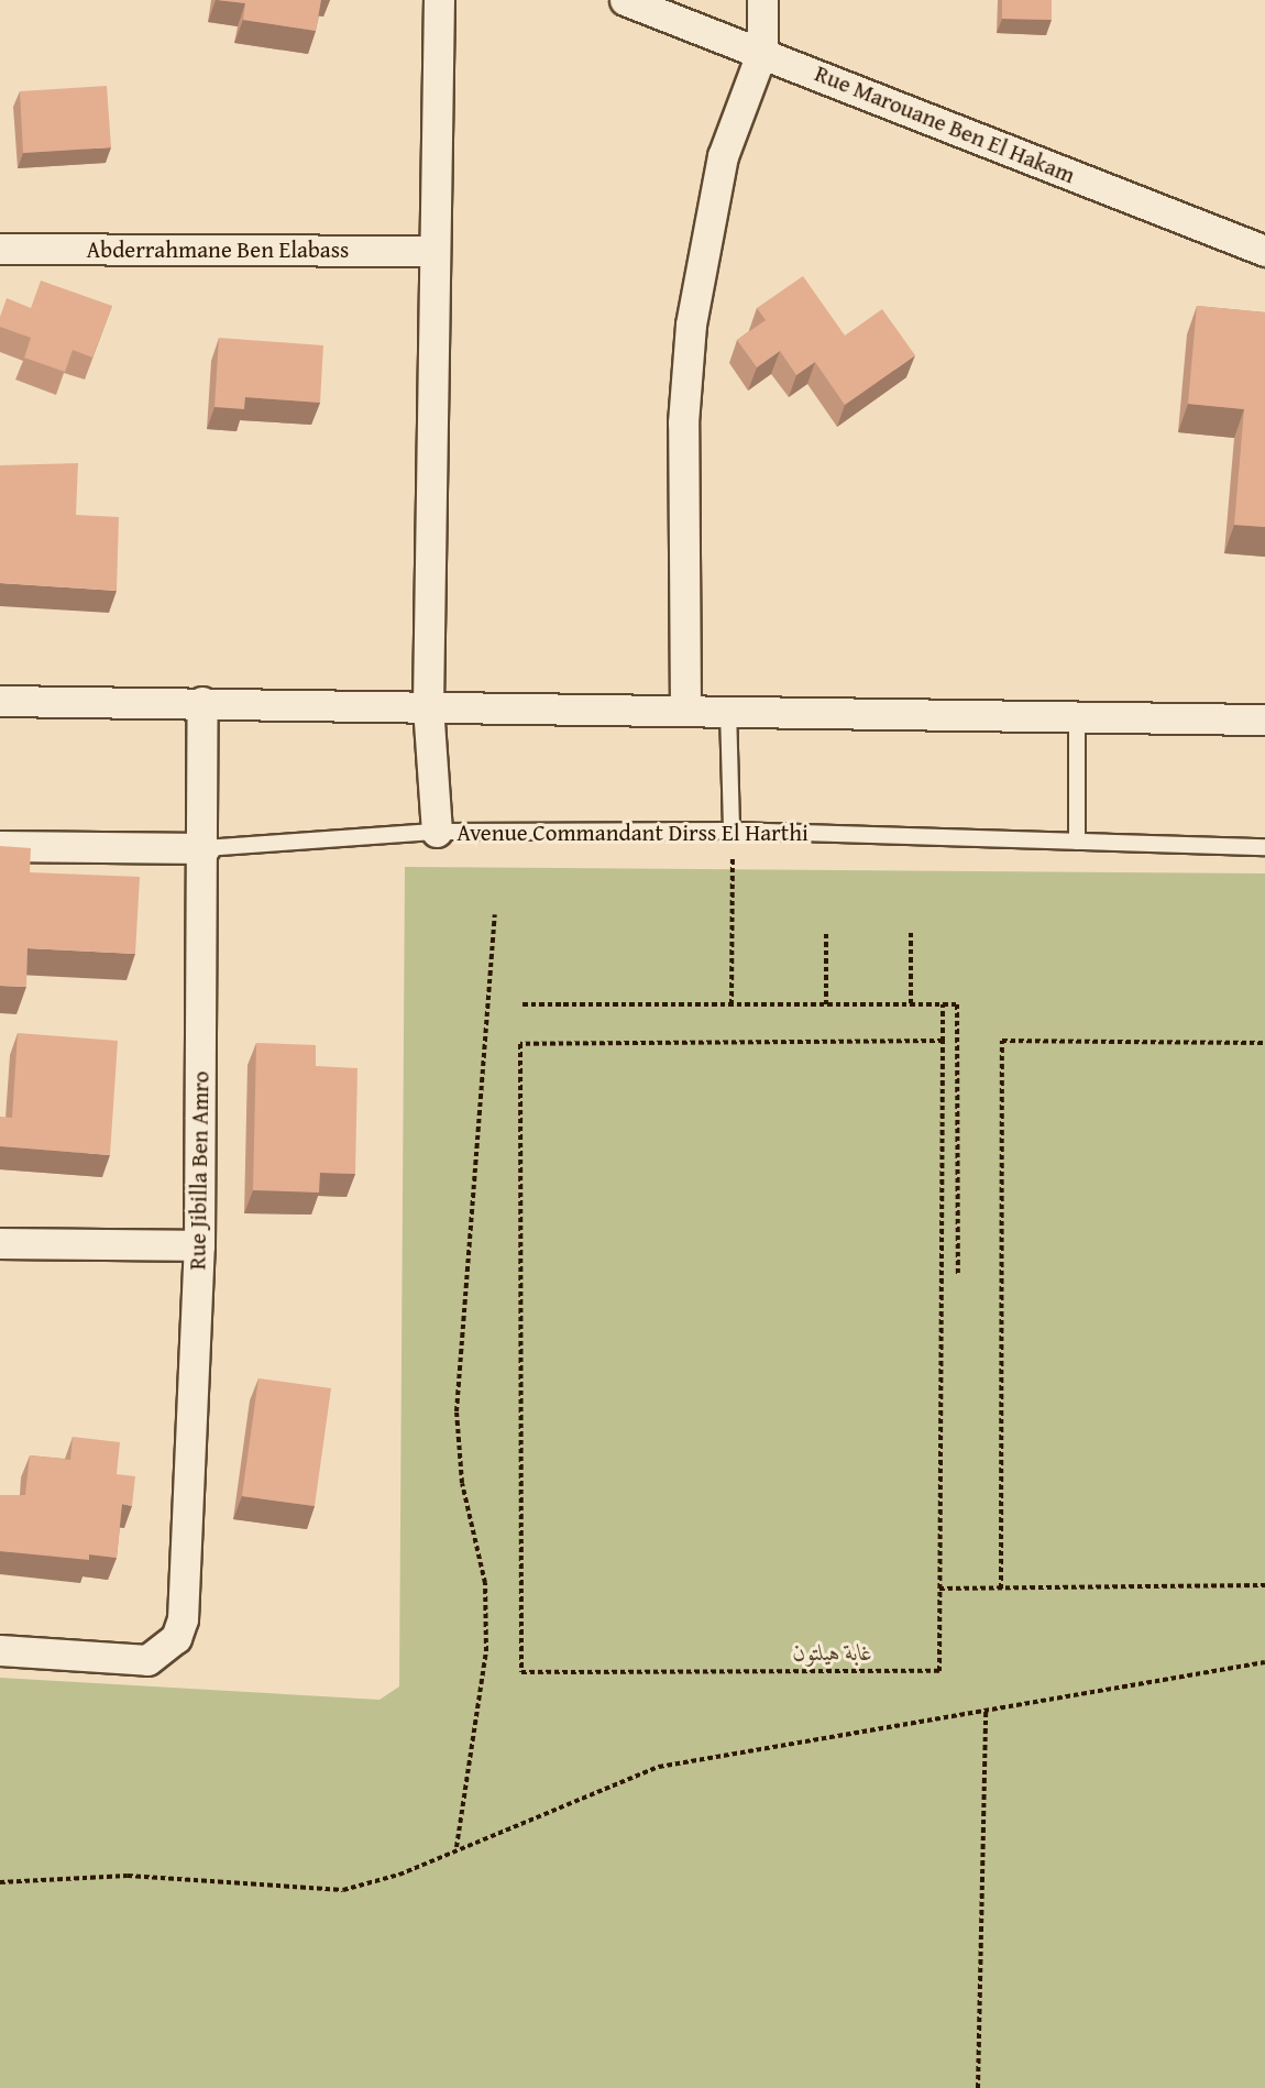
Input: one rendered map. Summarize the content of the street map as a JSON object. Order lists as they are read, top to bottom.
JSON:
{
  "streets": {
    "street": [
      "Rue Marouane Ben El Hakam",
      "Abderrahmane Ben Elabass",
      "Avenue Commandant Dirss El Harthi",
      "Rue Jibilla Ben Amro"
    ]
  },
  "crossings": [
    ["Avenue Commandant Dirss El Harthi", "Rue Jibilla Ben Amro"]
  ],
  "parks": ["غابة هيلتون"]
}
